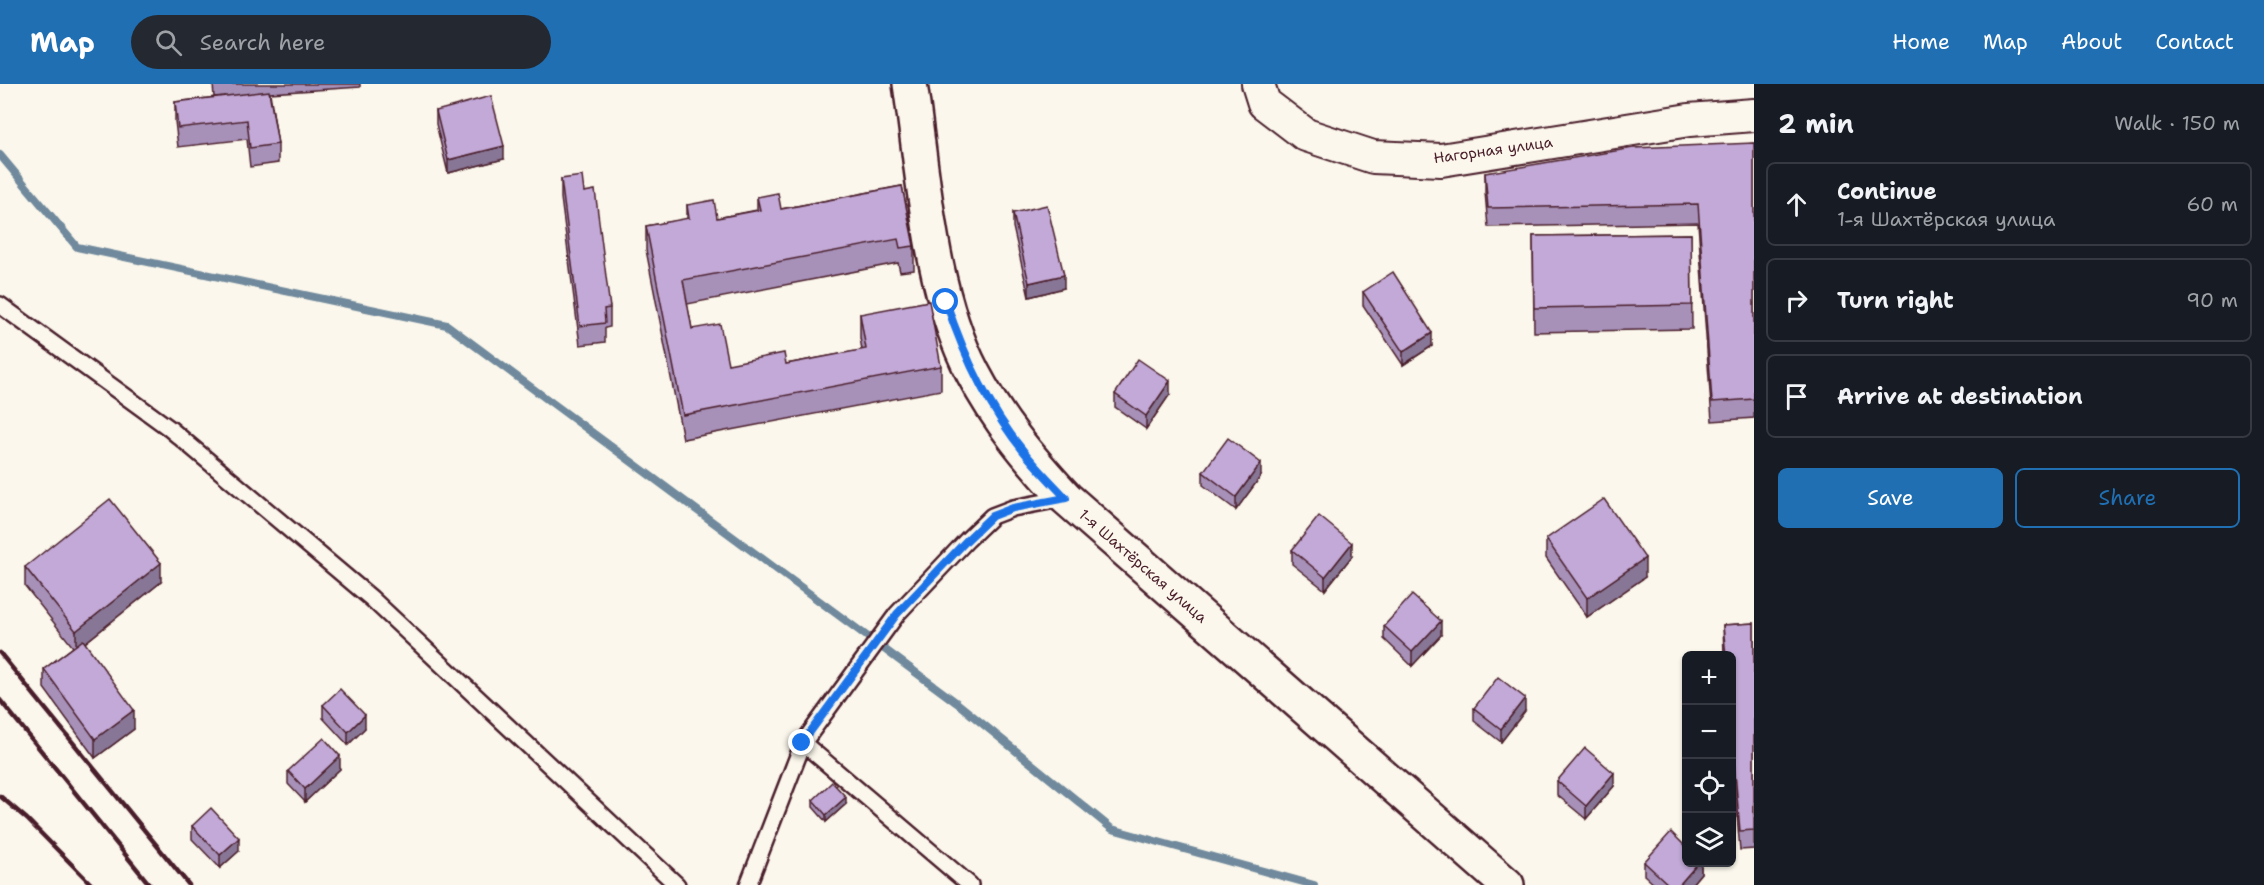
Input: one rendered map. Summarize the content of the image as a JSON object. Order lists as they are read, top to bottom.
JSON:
{
  "streets": {
    "street": ["Нагорная улица", "1-я Шахтёрская улица"]
  },
  "page": {
    "header": "Map",
    "search": "Search here",
    "nav": [
      "Home",
      "Map",
      "About",
      "Contact"
    ],
    "heading": ["2 min", "Walk · 150 m"],
    "list": [
      ["Continue", "1-я Шахтёрская улица", "60 m"],
      ["Turn right", "90 m"],
      "Arrive at destination"
    ],
    "buttons": ["Save", "Share"],
    "map_buttons": ["+", "−"]
  }
}
